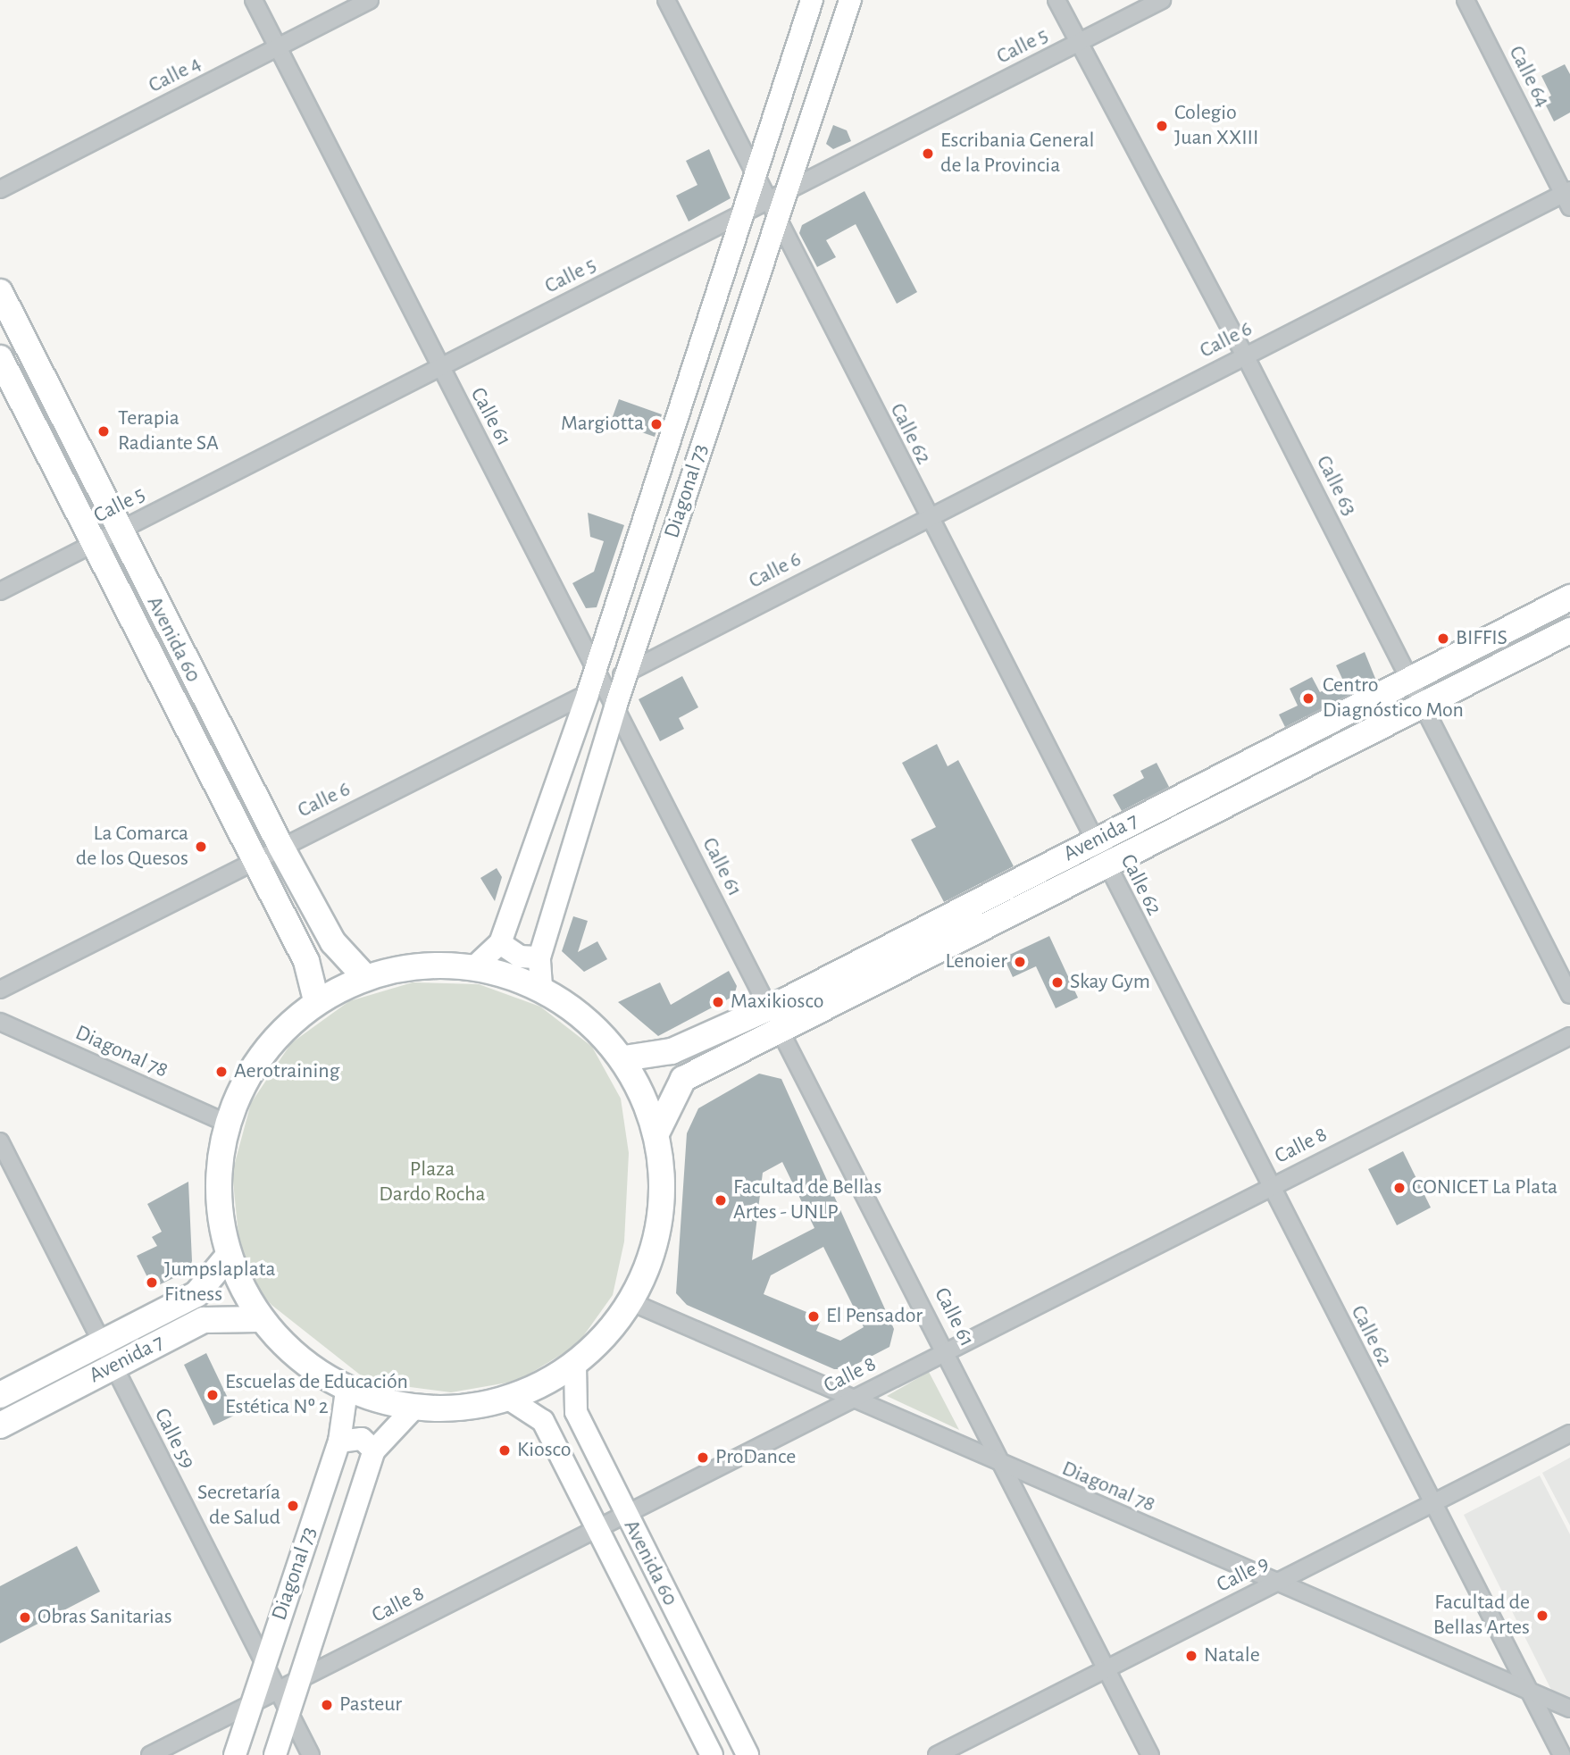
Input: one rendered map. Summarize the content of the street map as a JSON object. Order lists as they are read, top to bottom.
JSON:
{
  "streets": {
    "main road": ["Diagonal 73", "Avenida 60", "Avenida 7"],
    "street": [
      "Calle 5",
      "Calle 4",
      "Calle 64",
      "Calle 6",
      "Calle 61",
      "Calle 62",
      "Calle 63",
      "Diagonal 78",
      "Calle 8",
      "Calle 59",
      "Calle 9"
    ]
  },
  "crossings": [
    ["Calle 5", "Calle 61"],
    ["Calle 5", "Calle 62"],
    ["Calle 5", "Calle 63"],
    ["Calle 5", "Diagonal 73"],
    ["Calle 5", "Avenida 60"],
    ["Calle 4", "Calle 61"],
    ["Calle 64", "Calle 6"],
    ["Calle 6", "Calle 61"],
    ["Calle 6", "Calle 62"],
    ["Calle 6", "Calle 63"],
    ["Calle 6", "Diagonal 73"],
    ["Calle 6", "Avenida 60"],
    ["Calle 61", "Diagonal 73"],
    ["Calle 61", "Avenida 7"],
    ["Calle 61", "Diagonal 78"],
    ["Calle 61", "Calle 8"],
    ["Calle 61", "Calle 9"],
    ["Calle 62", "Diagonal 73"],
    ["Calle 62", "Avenida 7"],
    ["Calle 62", "Diagonal 78"],
    ["Calle 62", "Calle 8"],
    ["Calle 62", "Calle 9"],
    ["Calle 63", "Avenida 7"],
    ["Diagonal 73", "Calle 8"],
    ["Diagonal 73", "Calle 59"],
    ["Avenida 60", "Calle 8"],
    ["Avenida 7", "Calle 59"],
    ["Diagonal 78", "Calle 8"],
    ["Diagonal 78", "Calle 9"],
    ["Calle 8", "Calle 59"]
  ],
  "parks": ["Plaza Dardo Rocha"],
  "places": [
    "Colegio Juan XXIII",
    "Escribania General de la Provincia",
    "Margiotta",
    "Terapia Radiante SA",
    "BIFFIS",
    "Centro Diagnóstico Mon",
    "La Comarca de los Quesos",
    "Lenoier",
    "Skay Gym",
    "Maxikiosco",
    "Aerotraining",
    "CONICET La Plata",
    "Facultad de Bellas Artes - UNLP",
    "Jumpslaplata Fitness",
    "El Pensador",
    "Escuelas de Educación Estética Nº 2",
    "Kiosco",
    "ProDance",
    "Secretaría de Salud",
    "Facultad de Bellas Artes",
    "Obras Sanitarias",
    "Natale",
    "Pasteur"
  ]
}
